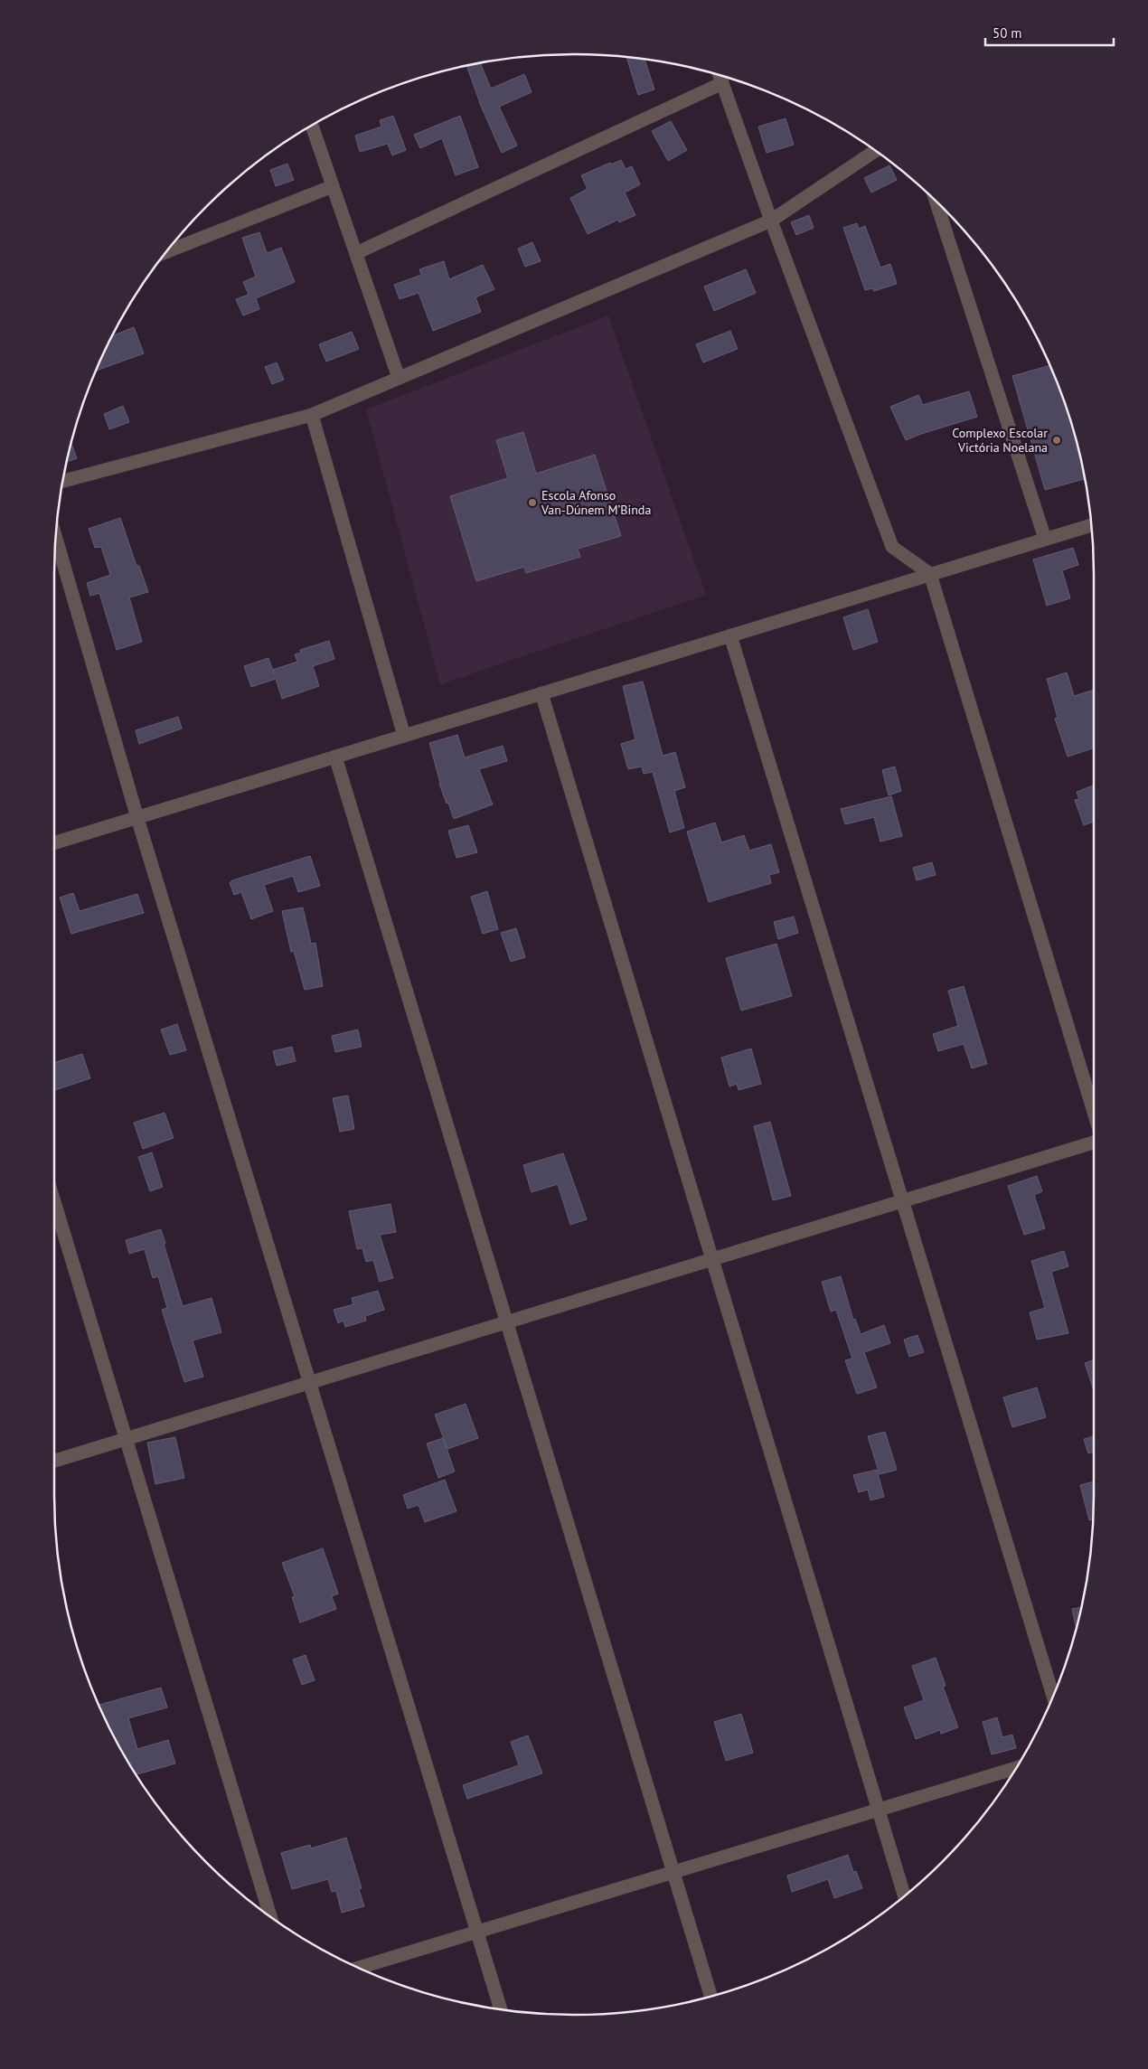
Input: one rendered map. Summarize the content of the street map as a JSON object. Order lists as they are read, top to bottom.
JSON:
{
  "places": ["Complexo Escolar Victória Noelana", "Escola Afonso Van-Dúnem M’Binda"],
  "scale_bar": "50 m"
}
